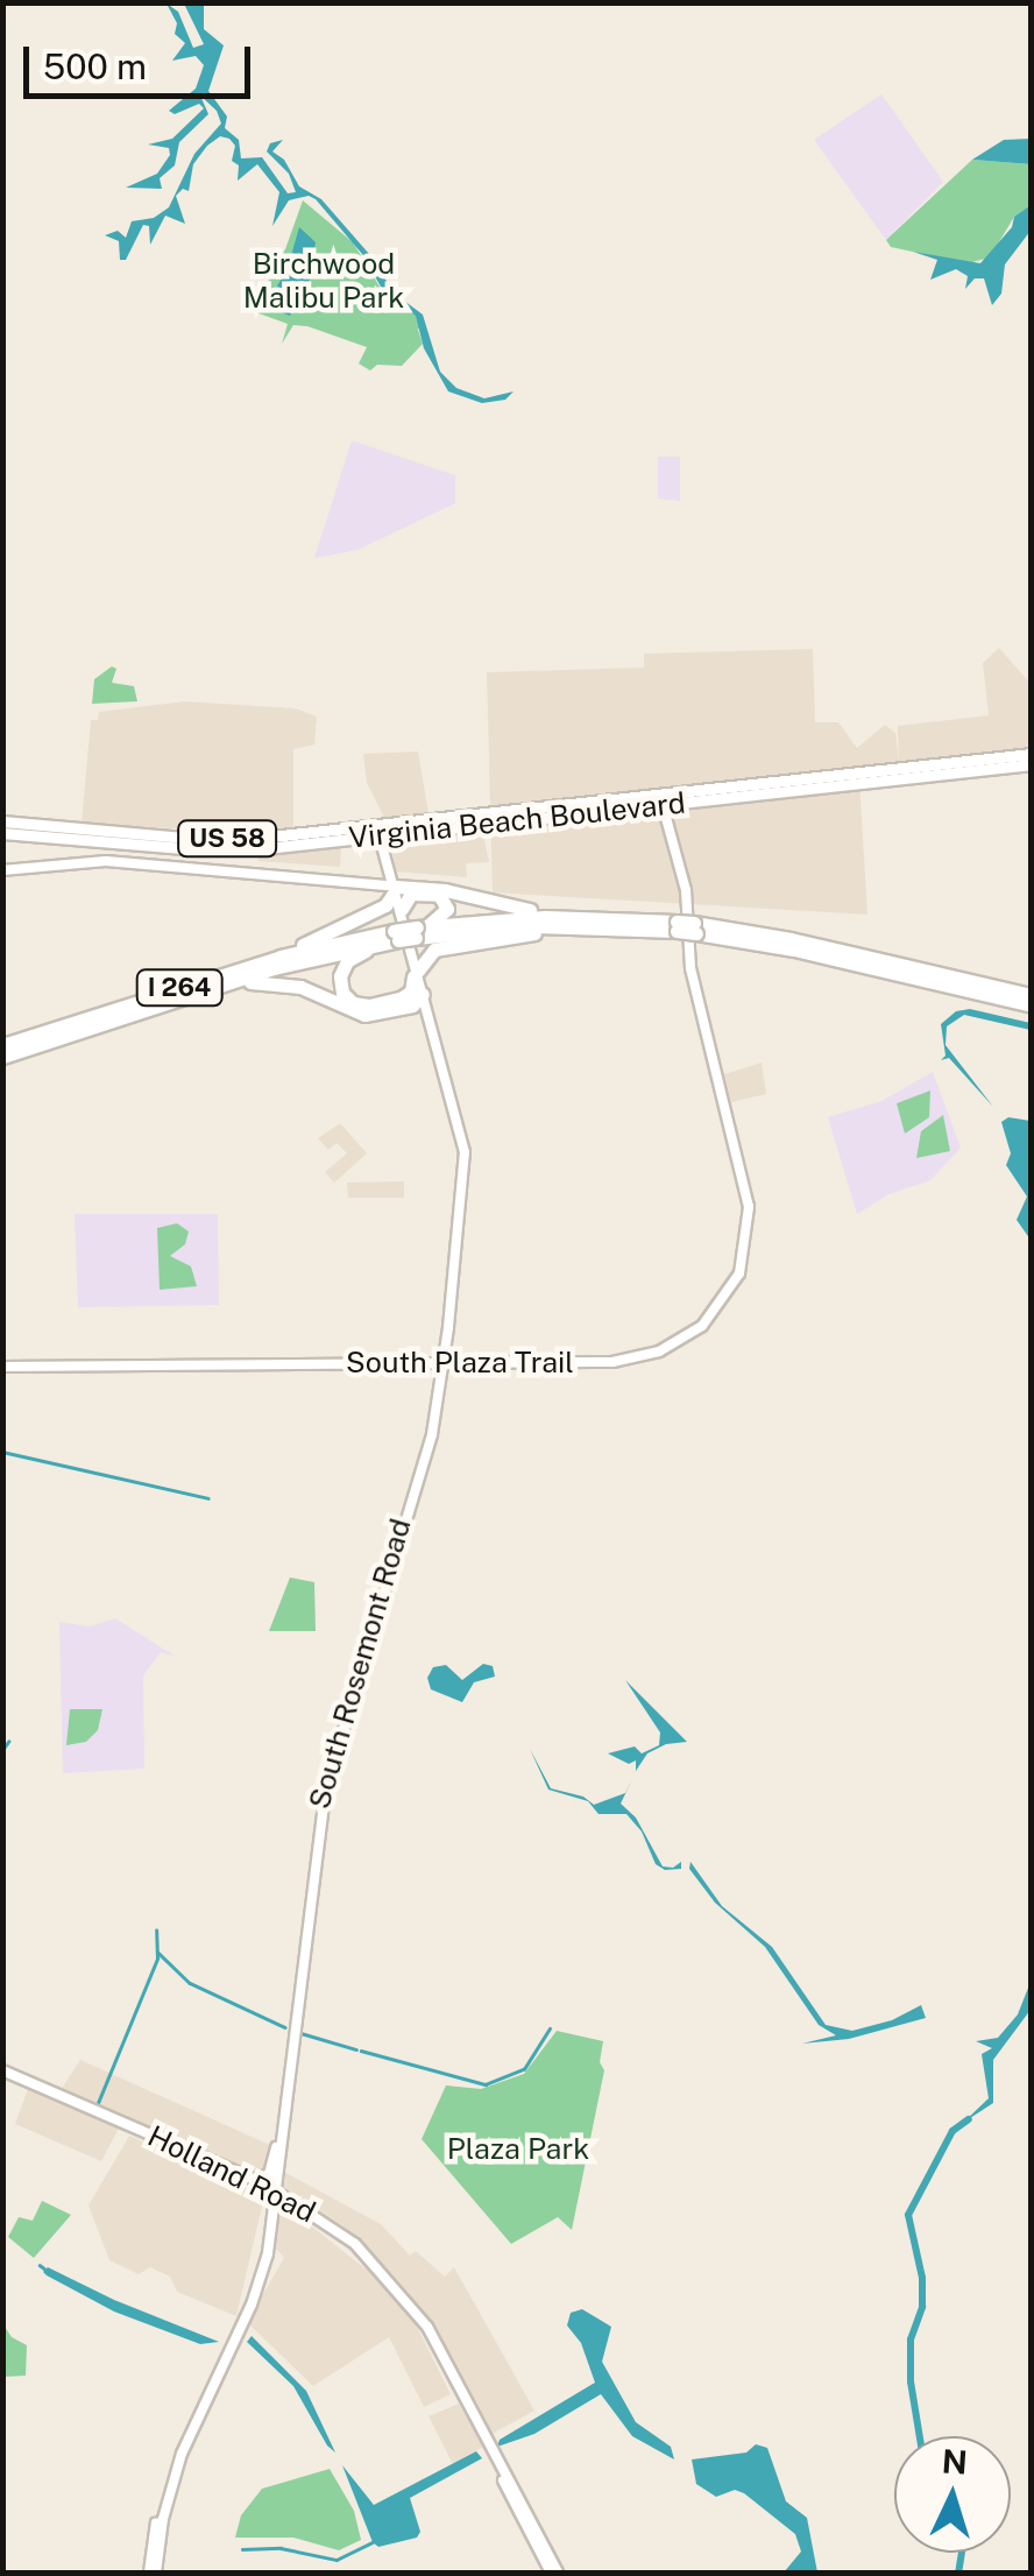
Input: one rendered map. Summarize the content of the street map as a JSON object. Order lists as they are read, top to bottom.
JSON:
{
  "streets": {
    "highway": ["I 264"],
    "main road": [
      "Virginia Beach Boulevard",
      "US 58",
      "South Plaza Trail",
      "South Rosemont Road",
      "Holland Road"
    ]
  },
  "crossings": [
    ["Virginia Beach Boulevard", "South Plaza Trail"],
    ["I 264", "South Plaza Trail"],
    ["South Plaza Trail", "South Rosemont Road"],
    ["South Rosemont Road", "Holland Road"]
  ],
  "parks": ["Birchwood Malibu Park", "Plaza Park"],
  "scale_bar": "500 m",
  "north": "top"
}
